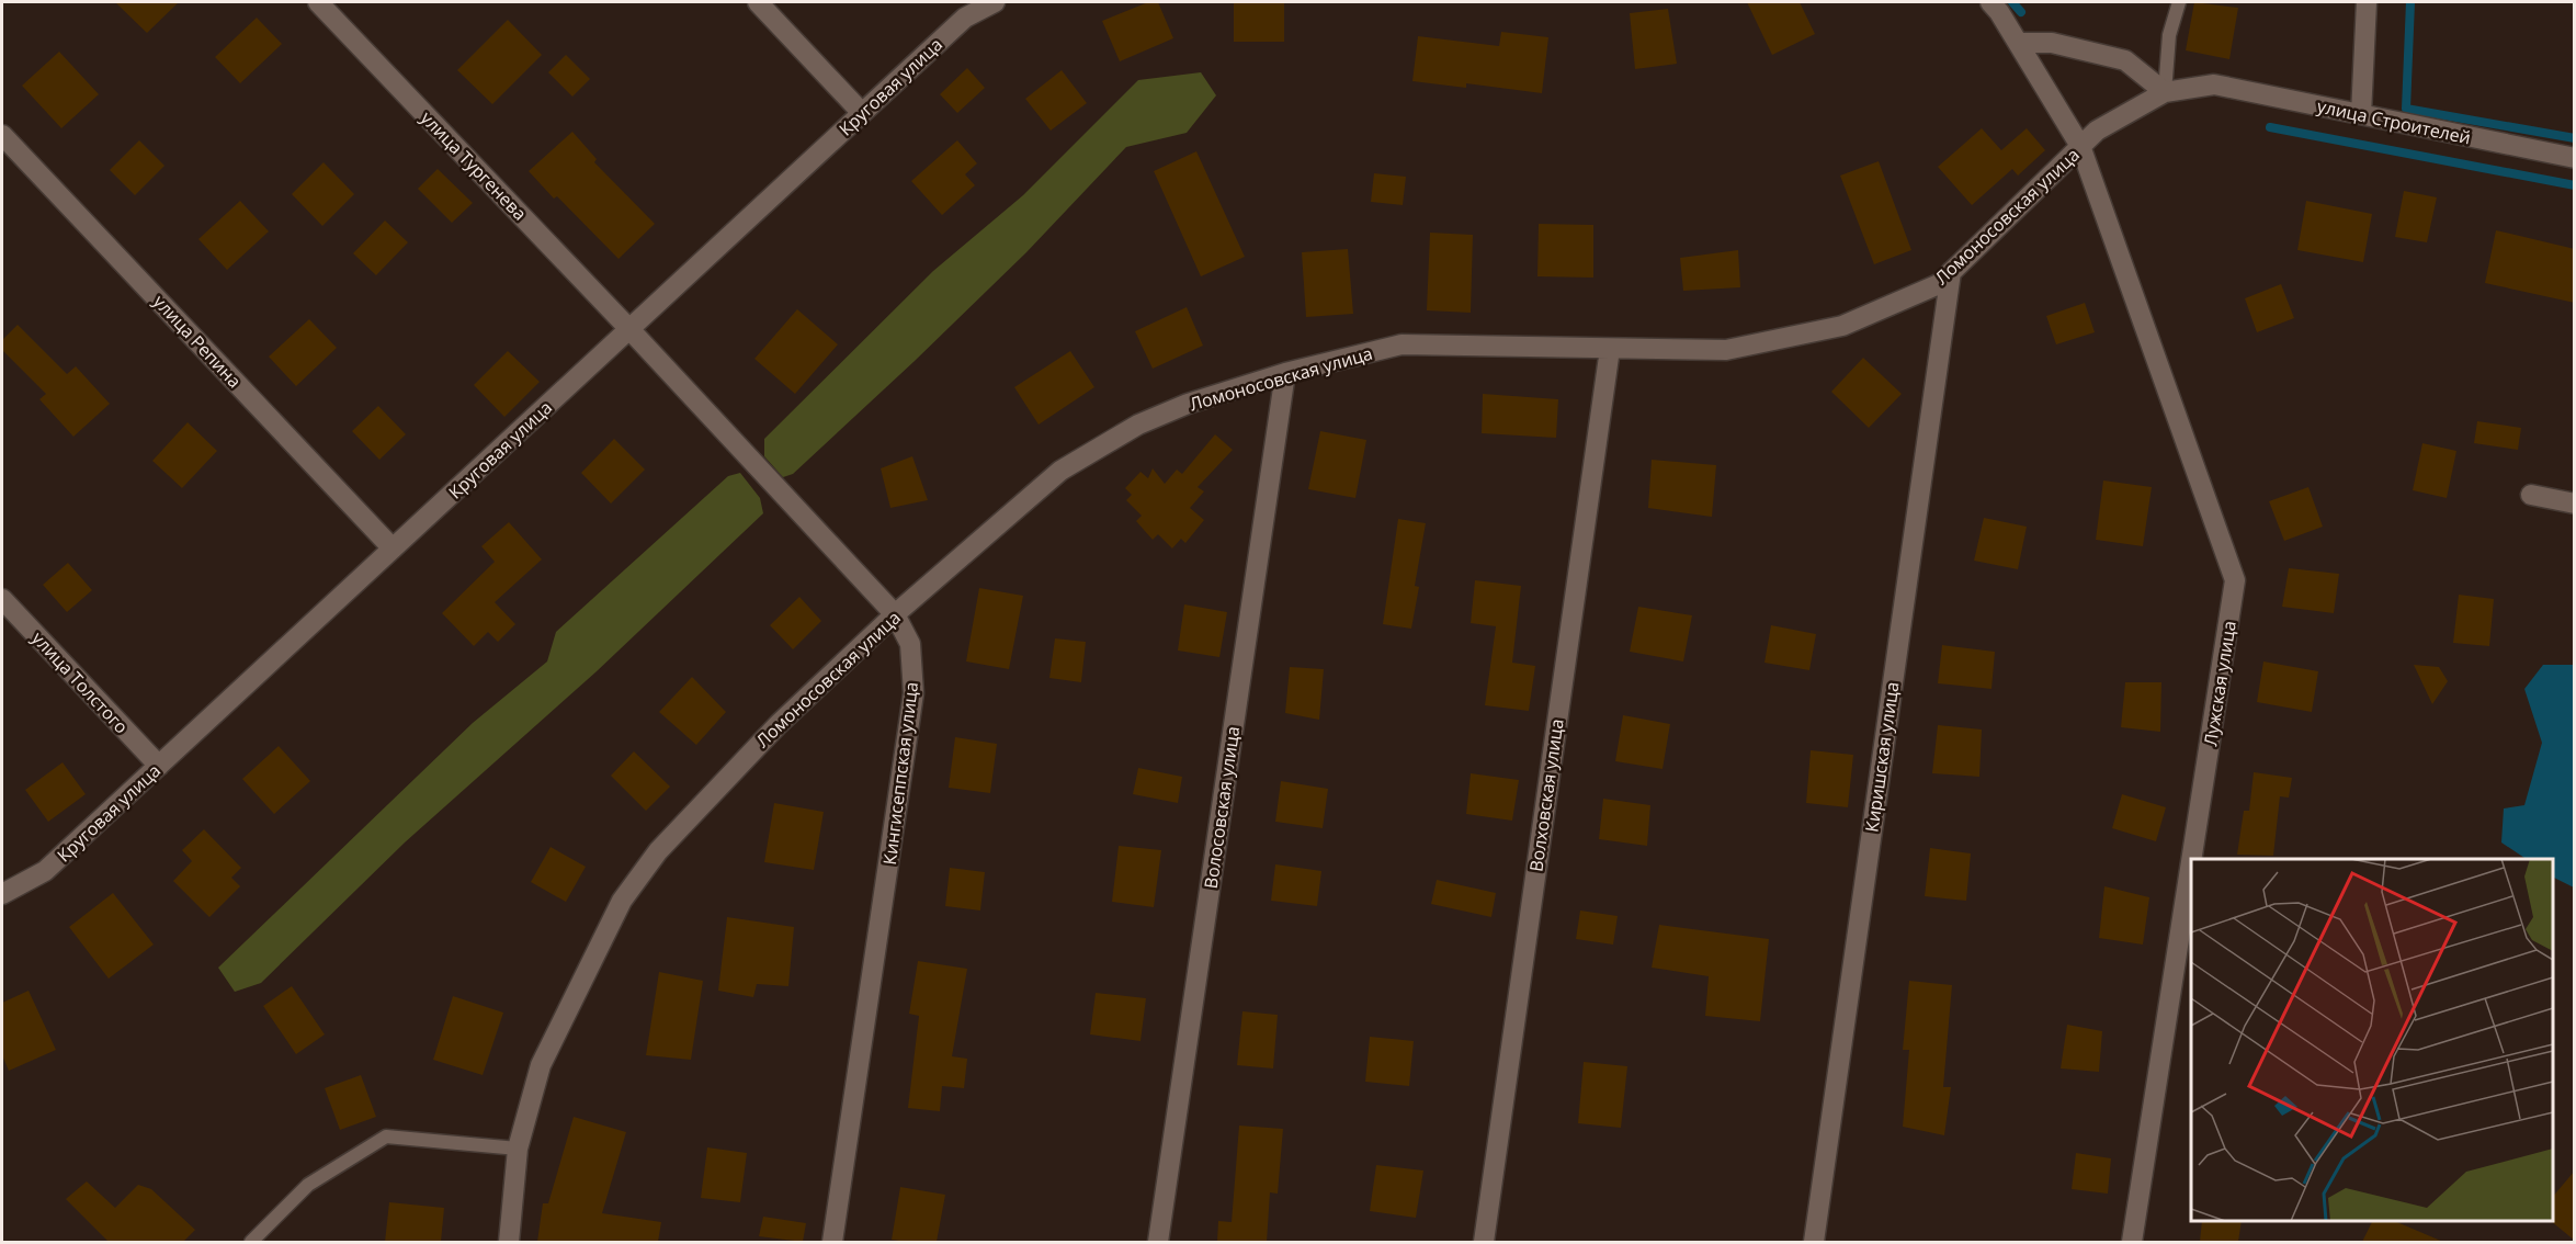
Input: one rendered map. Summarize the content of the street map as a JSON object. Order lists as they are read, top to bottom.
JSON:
{
  "streets": {
    "street": [
      "Круговая улица",
      "улица Строителей",
      "улица Тургенева",
      "Ломоносовская улица",
      "улица Репина",
      "улица Толстого",
      "Лужская улица",
      "Киришская улица",
      "Кингисеппская улица",
      "Волховская улица",
      "Волосовская улица"
    ]
  },
  "crossings": [
    ["Круговая улица", "улица Тургенева"],
    ["Круговая улица", "улица Репина"],
    ["Круговая улица", "улица Толстого"],
    ["Круговая улица", "Кингисеппская улица"],
    ["улица Строителей", "Ломоносовская улица"],
    ["улица Тургенева", "Кингисеппская улица"],
    ["Ломоносовская улица", "Лужская улица"],
    ["Ломоносовская улица", "Киришская улица"],
    ["Ломоносовская улица", "Кингисеппская улица"],
    ["Ломоносовская улица", "Волховская улица"],
    ["Ломоносовская улица", "Волосовская улица"]
  ]
}
